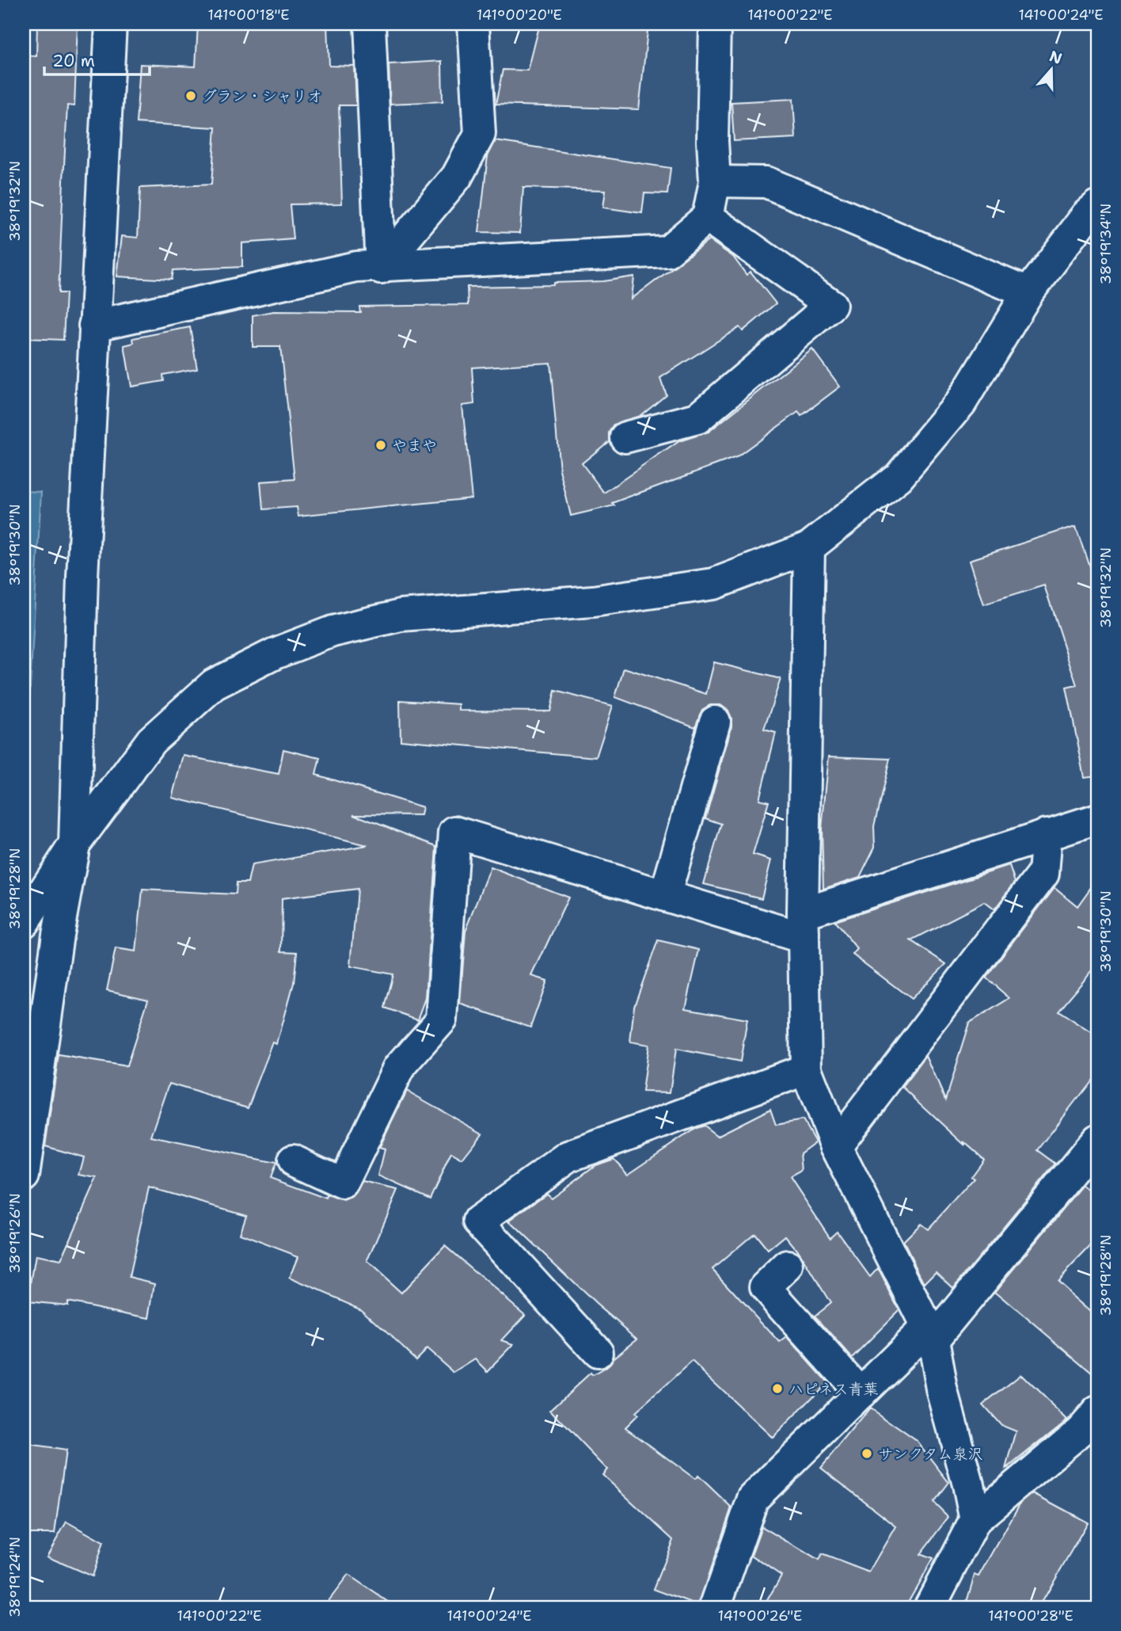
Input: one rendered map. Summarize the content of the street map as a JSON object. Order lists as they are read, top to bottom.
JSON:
{
  "places": [
    "グラン・シャリオ",
    "やまや",
    "ハピネス青葉",
    "サンクタム泉沢"
  ],
  "scale_bar": "20 m",
  "north": "top",
  "coordinates": [
    "141°00'18\"E",
    "141°00'20\"E",
    "141°00'22\"E",
    "141°00'24\"E",
    "38°19'32\"N",
    "38°19'34\"N",
    "38°19'30\"N",
    "38°19'28\"N",
    "38°19'26\"N",
    "38°19'24\"N",
    "141°00'26\"E",
    "141°00'28\"E"
  ]
}
